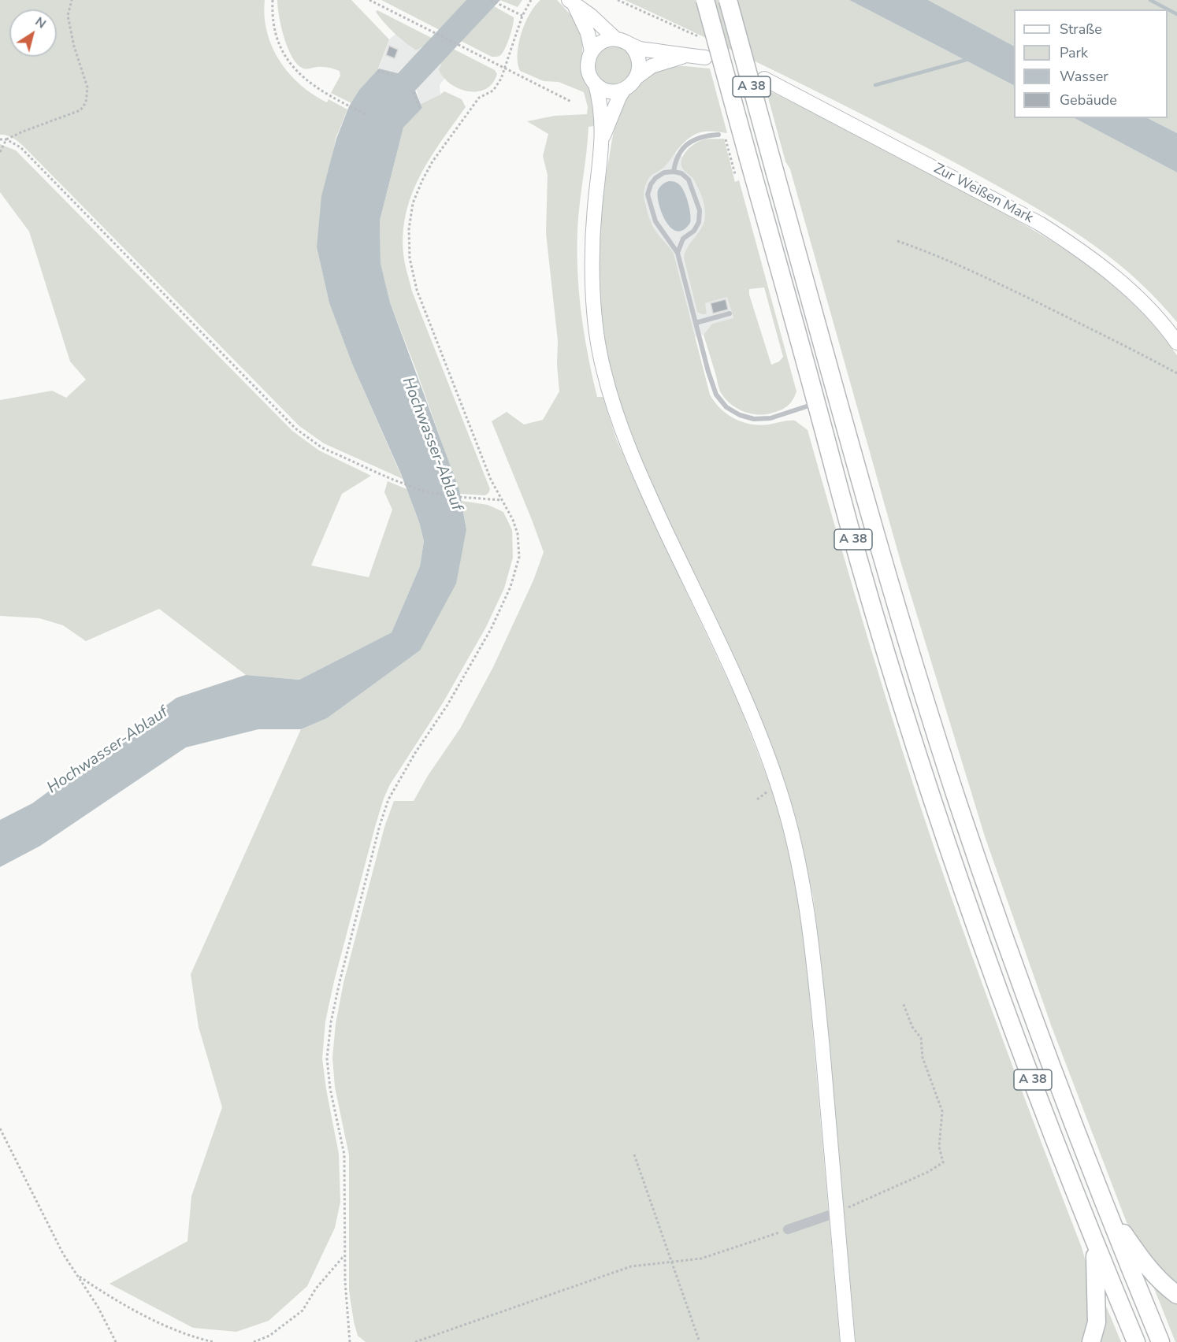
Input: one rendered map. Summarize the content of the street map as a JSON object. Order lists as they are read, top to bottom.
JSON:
{
  "streets": {
    "highway": ["A 38"],
    "main road": ["Zur Weißen Mark"]
  },
  "water": ["Hochwasser-Ablauf"],
  "legend": [
    "Straße",
    "Park",
    "Wasser",
    "Gebäude"
  ],
  "north": "top right"
}
